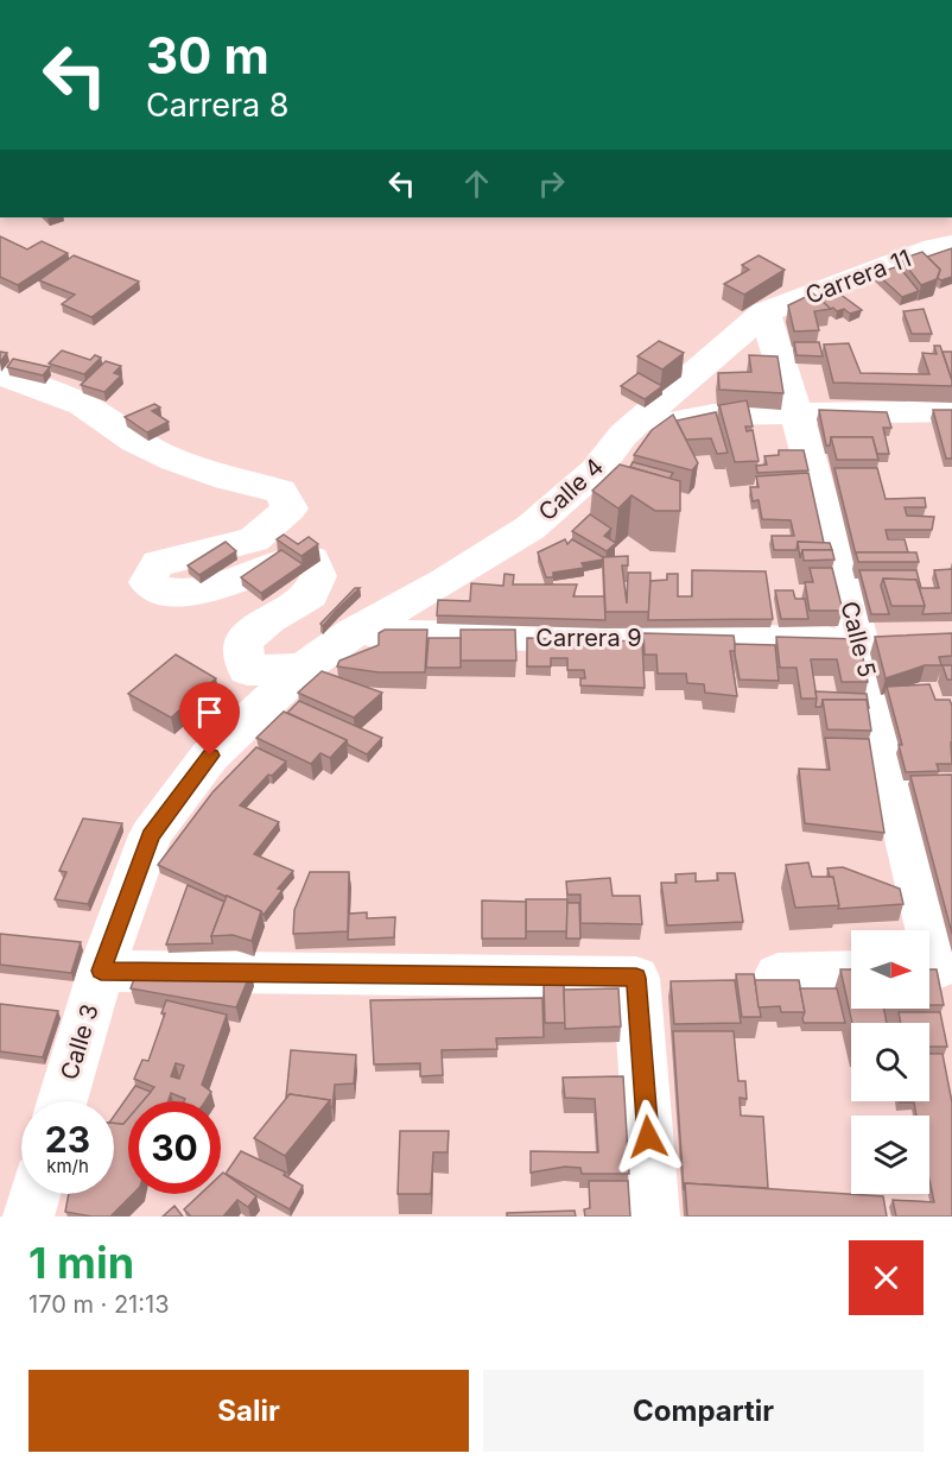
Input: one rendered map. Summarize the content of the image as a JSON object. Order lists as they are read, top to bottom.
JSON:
{
  "streets": {
    "street": [
      "Carrera 11",
      "Calle 4",
      "Carrera 9",
      "Calle 5",
      "Calle 3"
    ]
  },
  "crossings": [
    ["Carrera 11", "Calle 4"],
    ["Carrera 11", "Calle 5"],
    ["Calle 4", "Carrera 9"],
    ["Calle 4", "Calle 5"],
    ["Calle 4", "Calle 3"],
    ["Carrera 9", "Calle 5"],
    ["Carrera 9", "Calle 3"]
  ],
  "north": "right",
  "page": {
    "turn": ["30 m", "Carrera 8"],
    "speed": "23 km/h",
    "limit": "30",
    "heading": ["1 min", "170 m · 21:13"],
    "buttons": ["Salir", "Compartir"]
  }
}
